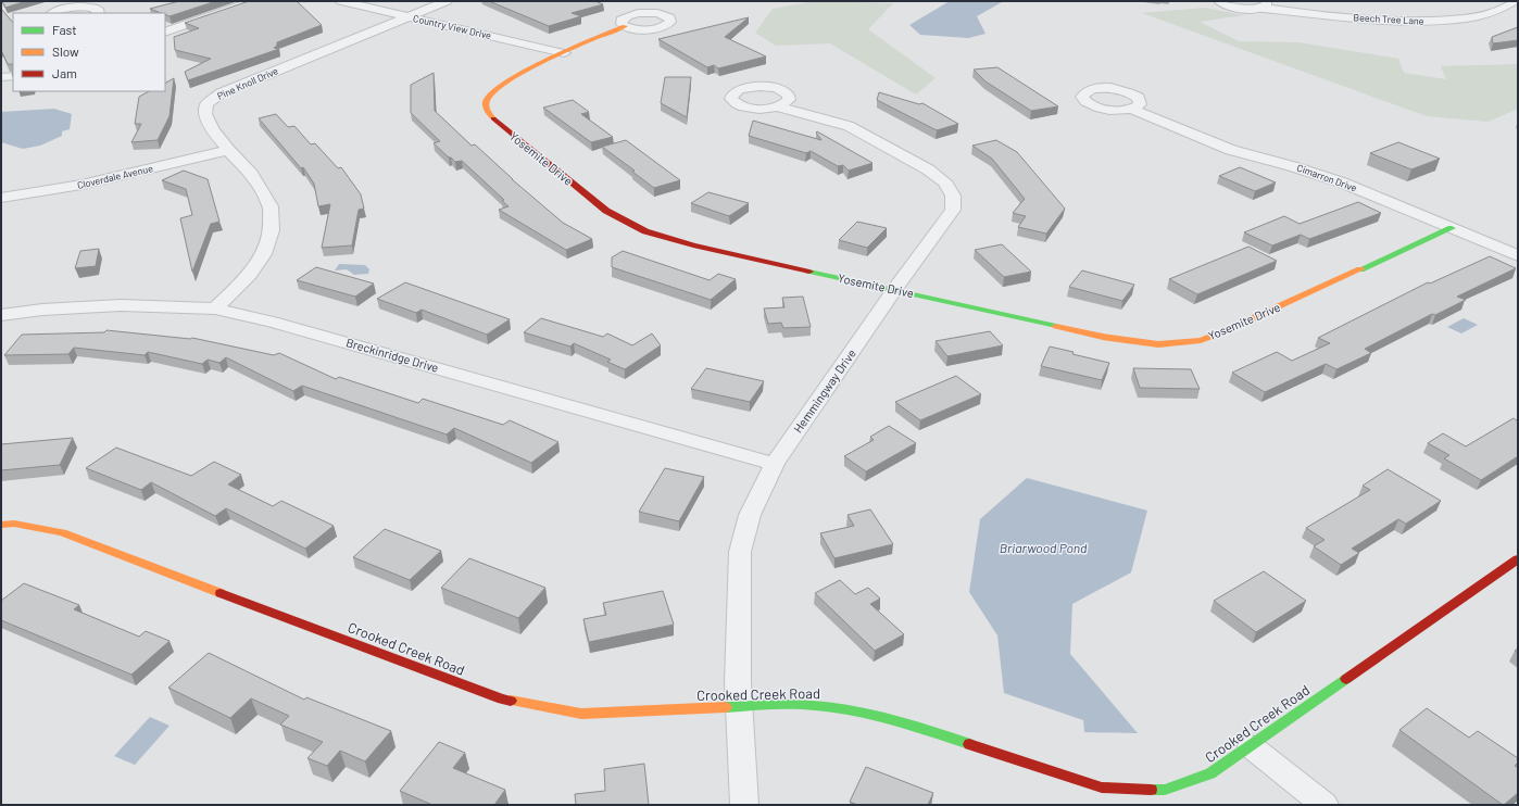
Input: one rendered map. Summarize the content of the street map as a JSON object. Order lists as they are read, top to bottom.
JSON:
{
  "streets": {
    "street": [
      "Beech Tree Lane",
      "Country View Drive",
      "Pine Knoll Drive",
      "Yosemite Drive",
      "Cloverdale Avenue",
      "Cimarron Drive",
      "Breckinridge Drive",
      "Hemmingway Drive",
      "Crooked Creek Road"
    ]
  },
  "crossings": [
    ["Country View Drive", "Pine Knoll Drive"],
    ["Country View Drive", "Yosemite Drive"],
    ["Pine Knoll Drive", "Cloverdale Avenue"],
    ["Pine Knoll Drive", "Breckinridge Drive"],
    ["Yosemite Drive", "Cimarron Drive"],
    ["Yosemite Drive", "Hemmingway Drive"],
    ["Breckinridge Drive", "Hemmingway Drive"],
    ["Hemmingway Drive", "Crooked Creek Road"]
  ],
  "water": ["Briarwood Pond"],
  "legend": ["Fast", "Slow", "Jam"]
}
